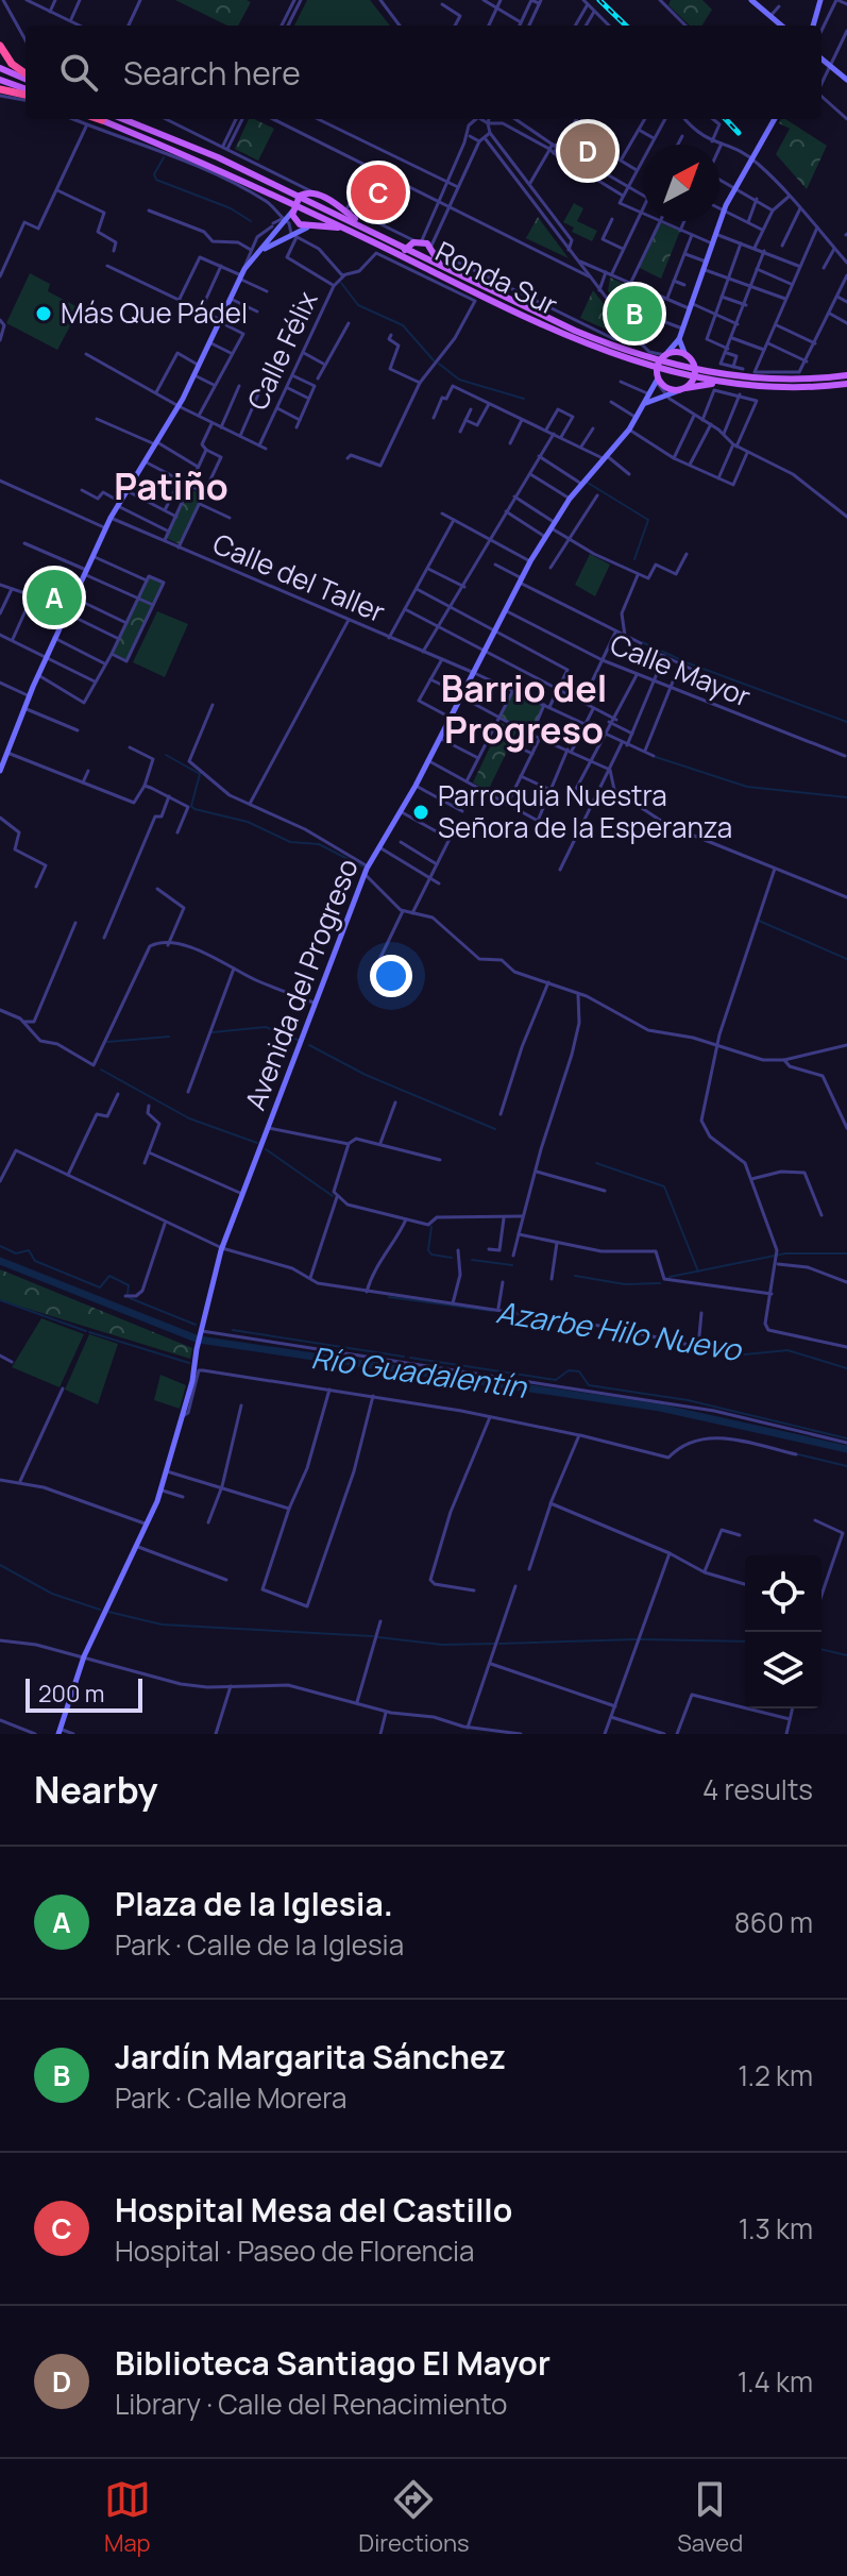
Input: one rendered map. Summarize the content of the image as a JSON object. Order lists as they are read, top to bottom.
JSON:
{
  "streets": {
    "main road": ["Ronda Sur", "Avenida del Progreso"],
    "street": ["Calle Félix", "Calle del Taller", "Calle Mayor"]
  },
  "crossings": [
    ["Ronda Sur", "Avenida del Progreso"],
    ["Calle del Taller", "Avenida del Progreso"],
    ["Calle Mayor", "Avenida del Progreso"]
  ],
  "districts": ["Patiño", "Barrio del Progreso"],
  "water": ["Azarbe Hilo Nuevo", "Río Guadalentín"],
  "places": ["Más Que Pádel", "Parroquia Nuestra Señora de la Esperanza"],
  "scale_bar": "200 m",
  "north": "top right",
  "page": {
    "search": "Search here",
    "pins": [
      "D",
      "C",
      "B",
      "A"
    ],
    "scale": "200 m",
    "heading": ["Nearby", "4 results"],
    "list": [
      {
        "mark": "A",
        "name": "Plaza de la Iglesia.",
        "note": "Park · Calle de la Iglesia",
        "value": "860 m"
      },
      {
        "mark": "B",
        "name": "Jardín Margarita Sánchez",
        "note": "Park · Calle Morera",
        "value": "1.2 km"
      },
      {
        "mark": "C",
        "name": "Hospital Mesa del Castillo",
        "note": "Hospital · Paseo de Florencia",
        "value": "1.3 km"
      },
      {
        "mark": "D",
        "name": "Biblioteca Santiago El Mayor",
        "note": "Library · Calle del Renacimiento",
        "value": "1.4 km"
      }
    ],
    "nav": ["Map", "Directions", "Saved"]
  }
}
